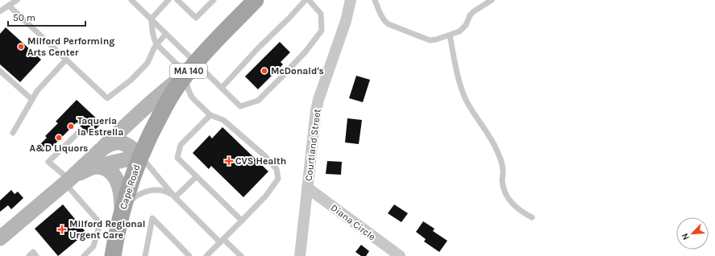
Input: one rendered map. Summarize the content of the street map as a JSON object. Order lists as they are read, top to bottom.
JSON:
{
  "streets": {
    "main road": ["MA 140", "Cape Road"],
    "street": ["Courtland Street", "Diana Circle"]
  },
  "crossings": [
    ["MA 140", "Cape Road"],
    ["Courtland Street", "Diana Circle"]
  ],
  "places": {
    "other": [
      "Milford Performing Arts Center",
      "McDonald's",
      "Taqueria la Estrella",
      "A&D Liquors"
    ],
    "health": ["CVS Health", "Milford Regional Urgent Care"]
  },
  "scale_bar": "50 m",
  "north": "bottom left"
}
